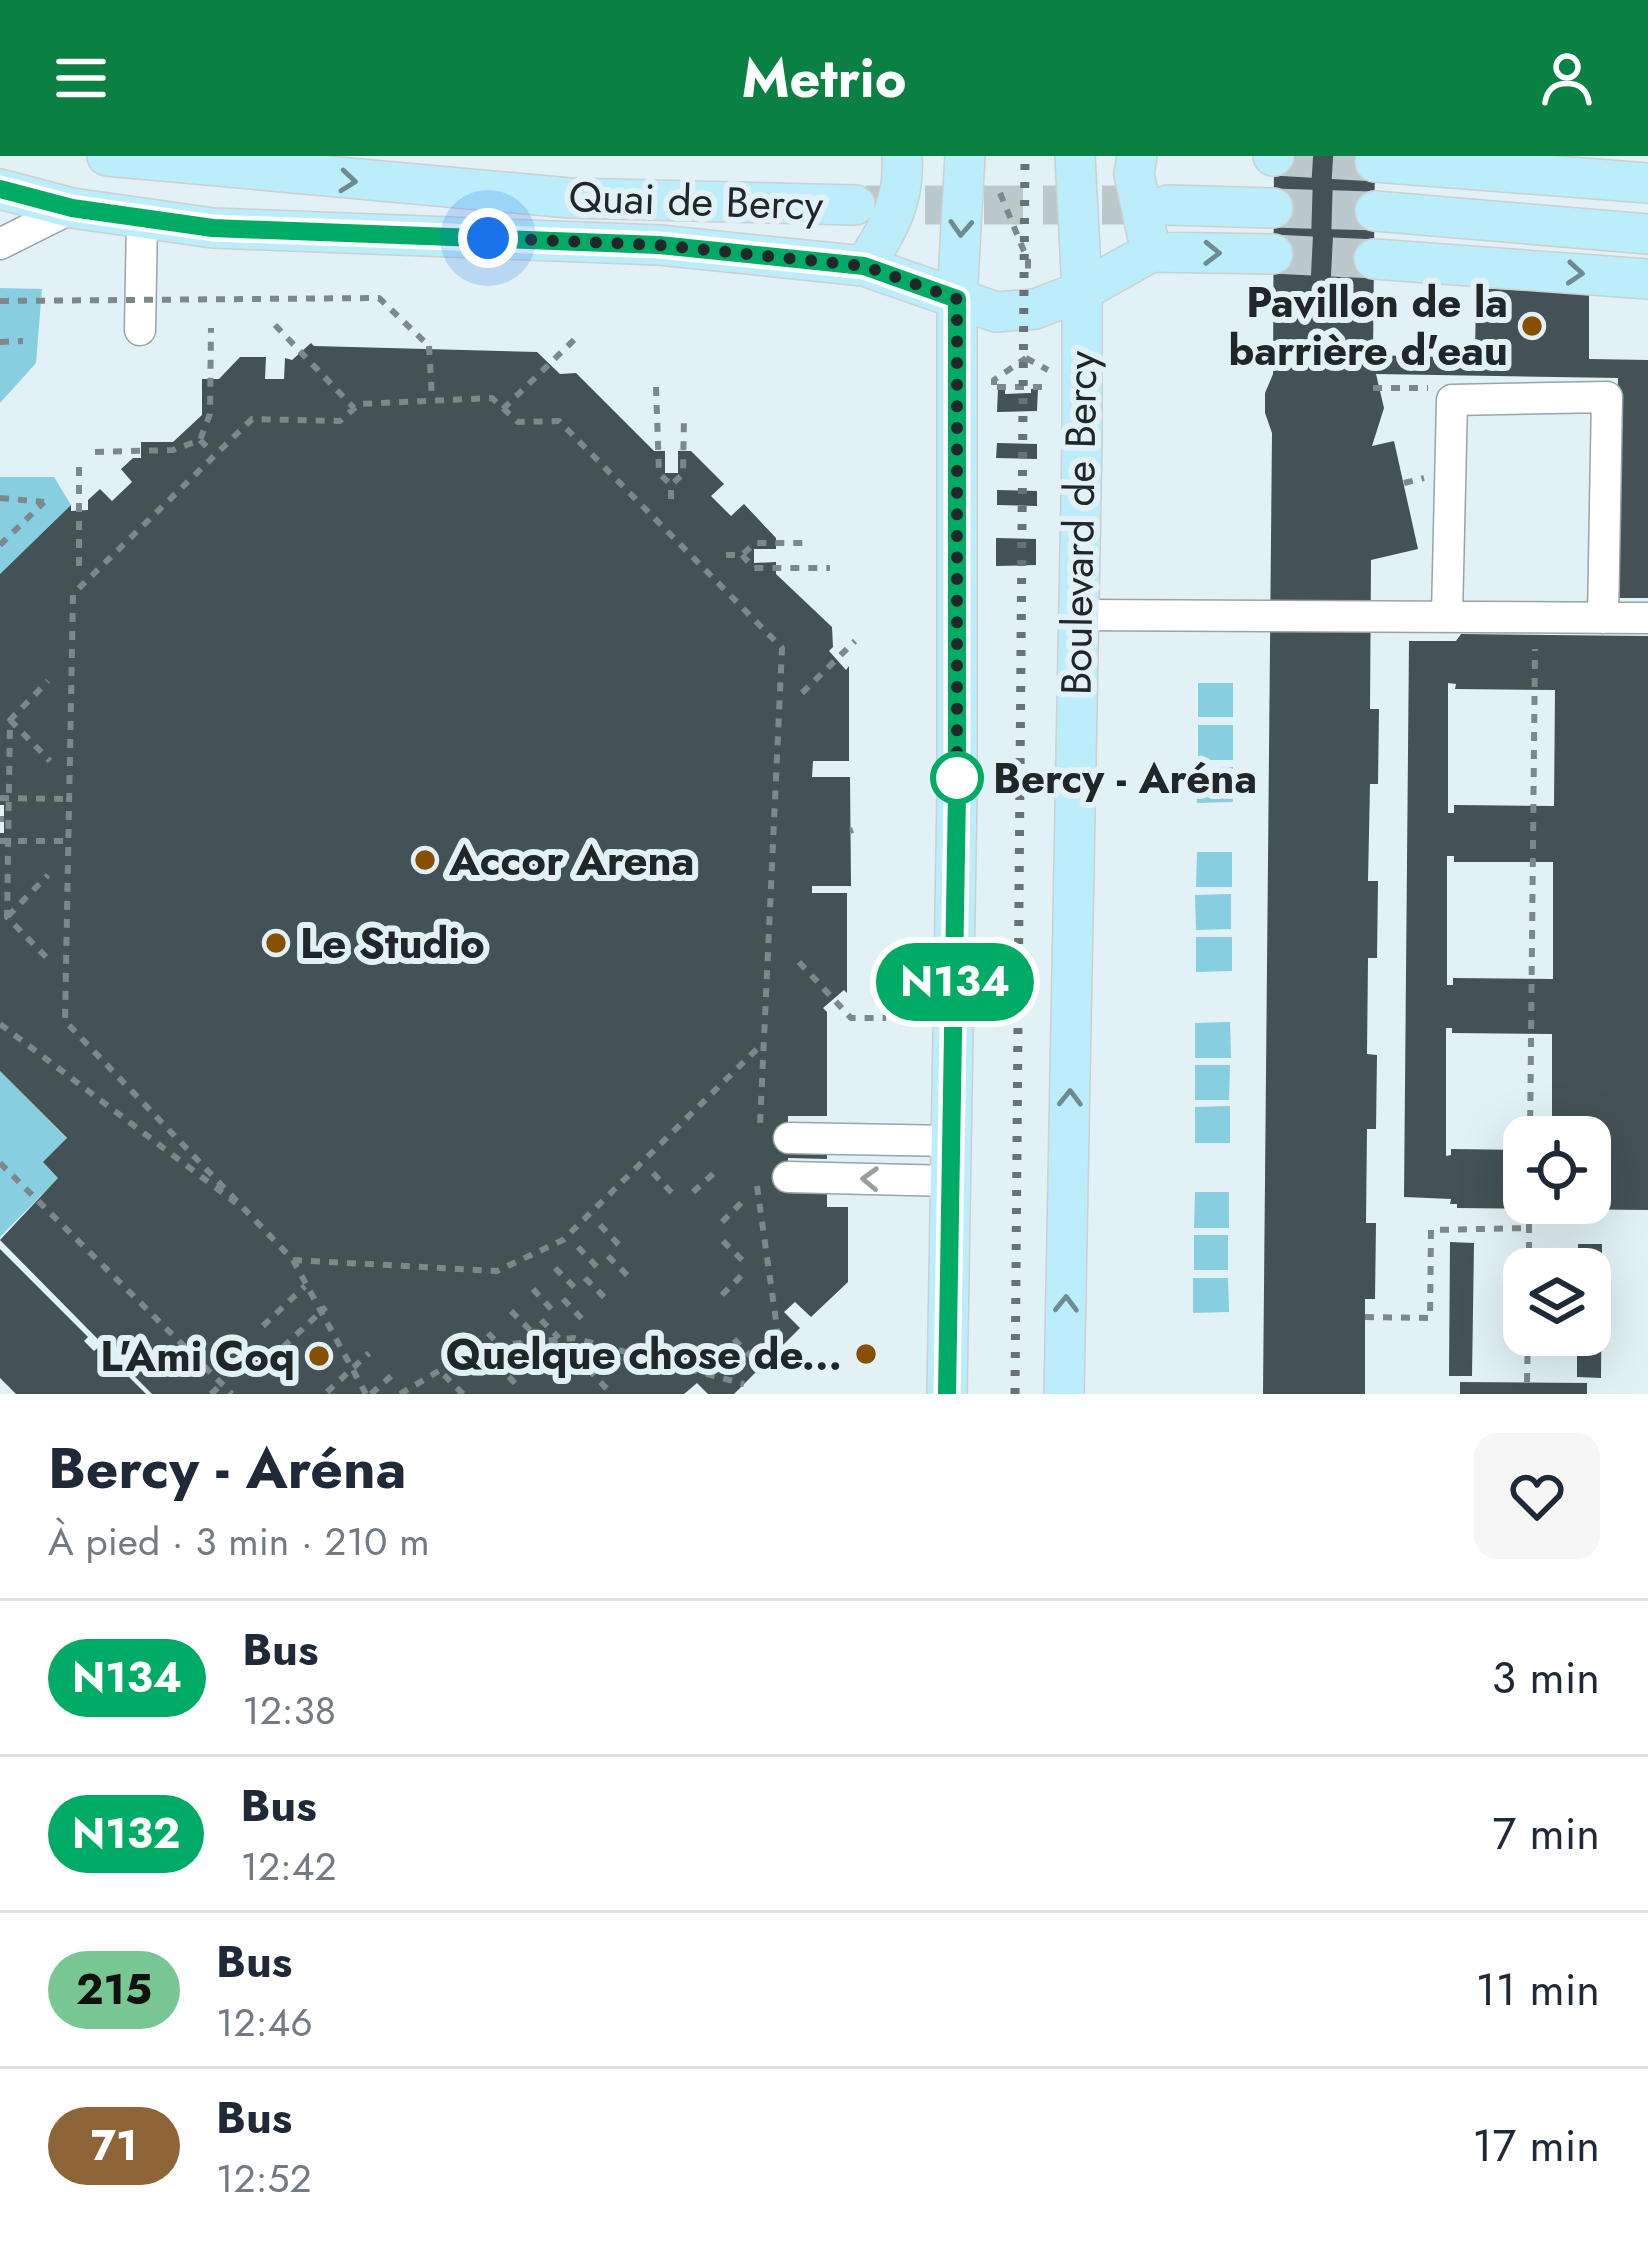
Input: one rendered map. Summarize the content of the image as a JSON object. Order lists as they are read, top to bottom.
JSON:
{
  "streets": {
    "main road": ["Quai de Bercy", "Boulevard de Bercy"]
  },
  "places": [
    "Pavillon de la barrière d'eau",
    "Bercy - Aréna",
    "Accor Arena",
    "Le Studio",
    "Quelque chose de...",
    "L'Ami Coq"
  ],
  "lines": ["bus line N134"],
  "page": {
    "header": "Metrio",
    "on_map": "N134",
    "heading": ["Bercy - Aréna", "À pied · 3 min · 210 m"],
    "list": [
      {
        "mark": "N134",
        "name": "Bus",
        "note": "12:38",
        "value": "3 min"
      },
      {
        "mark": "N132",
        "name": "Bus",
        "note": "12:42",
        "value": "7 min"
      },
      {
        "mark": "215",
        "name": "Bus",
        "note": "12:46",
        "value": "11 min"
      },
      {
        "mark": "71",
        "name": "Bus",
        "note": "12:52",
        "value": "17 min"
      }
    ]
  }
}
